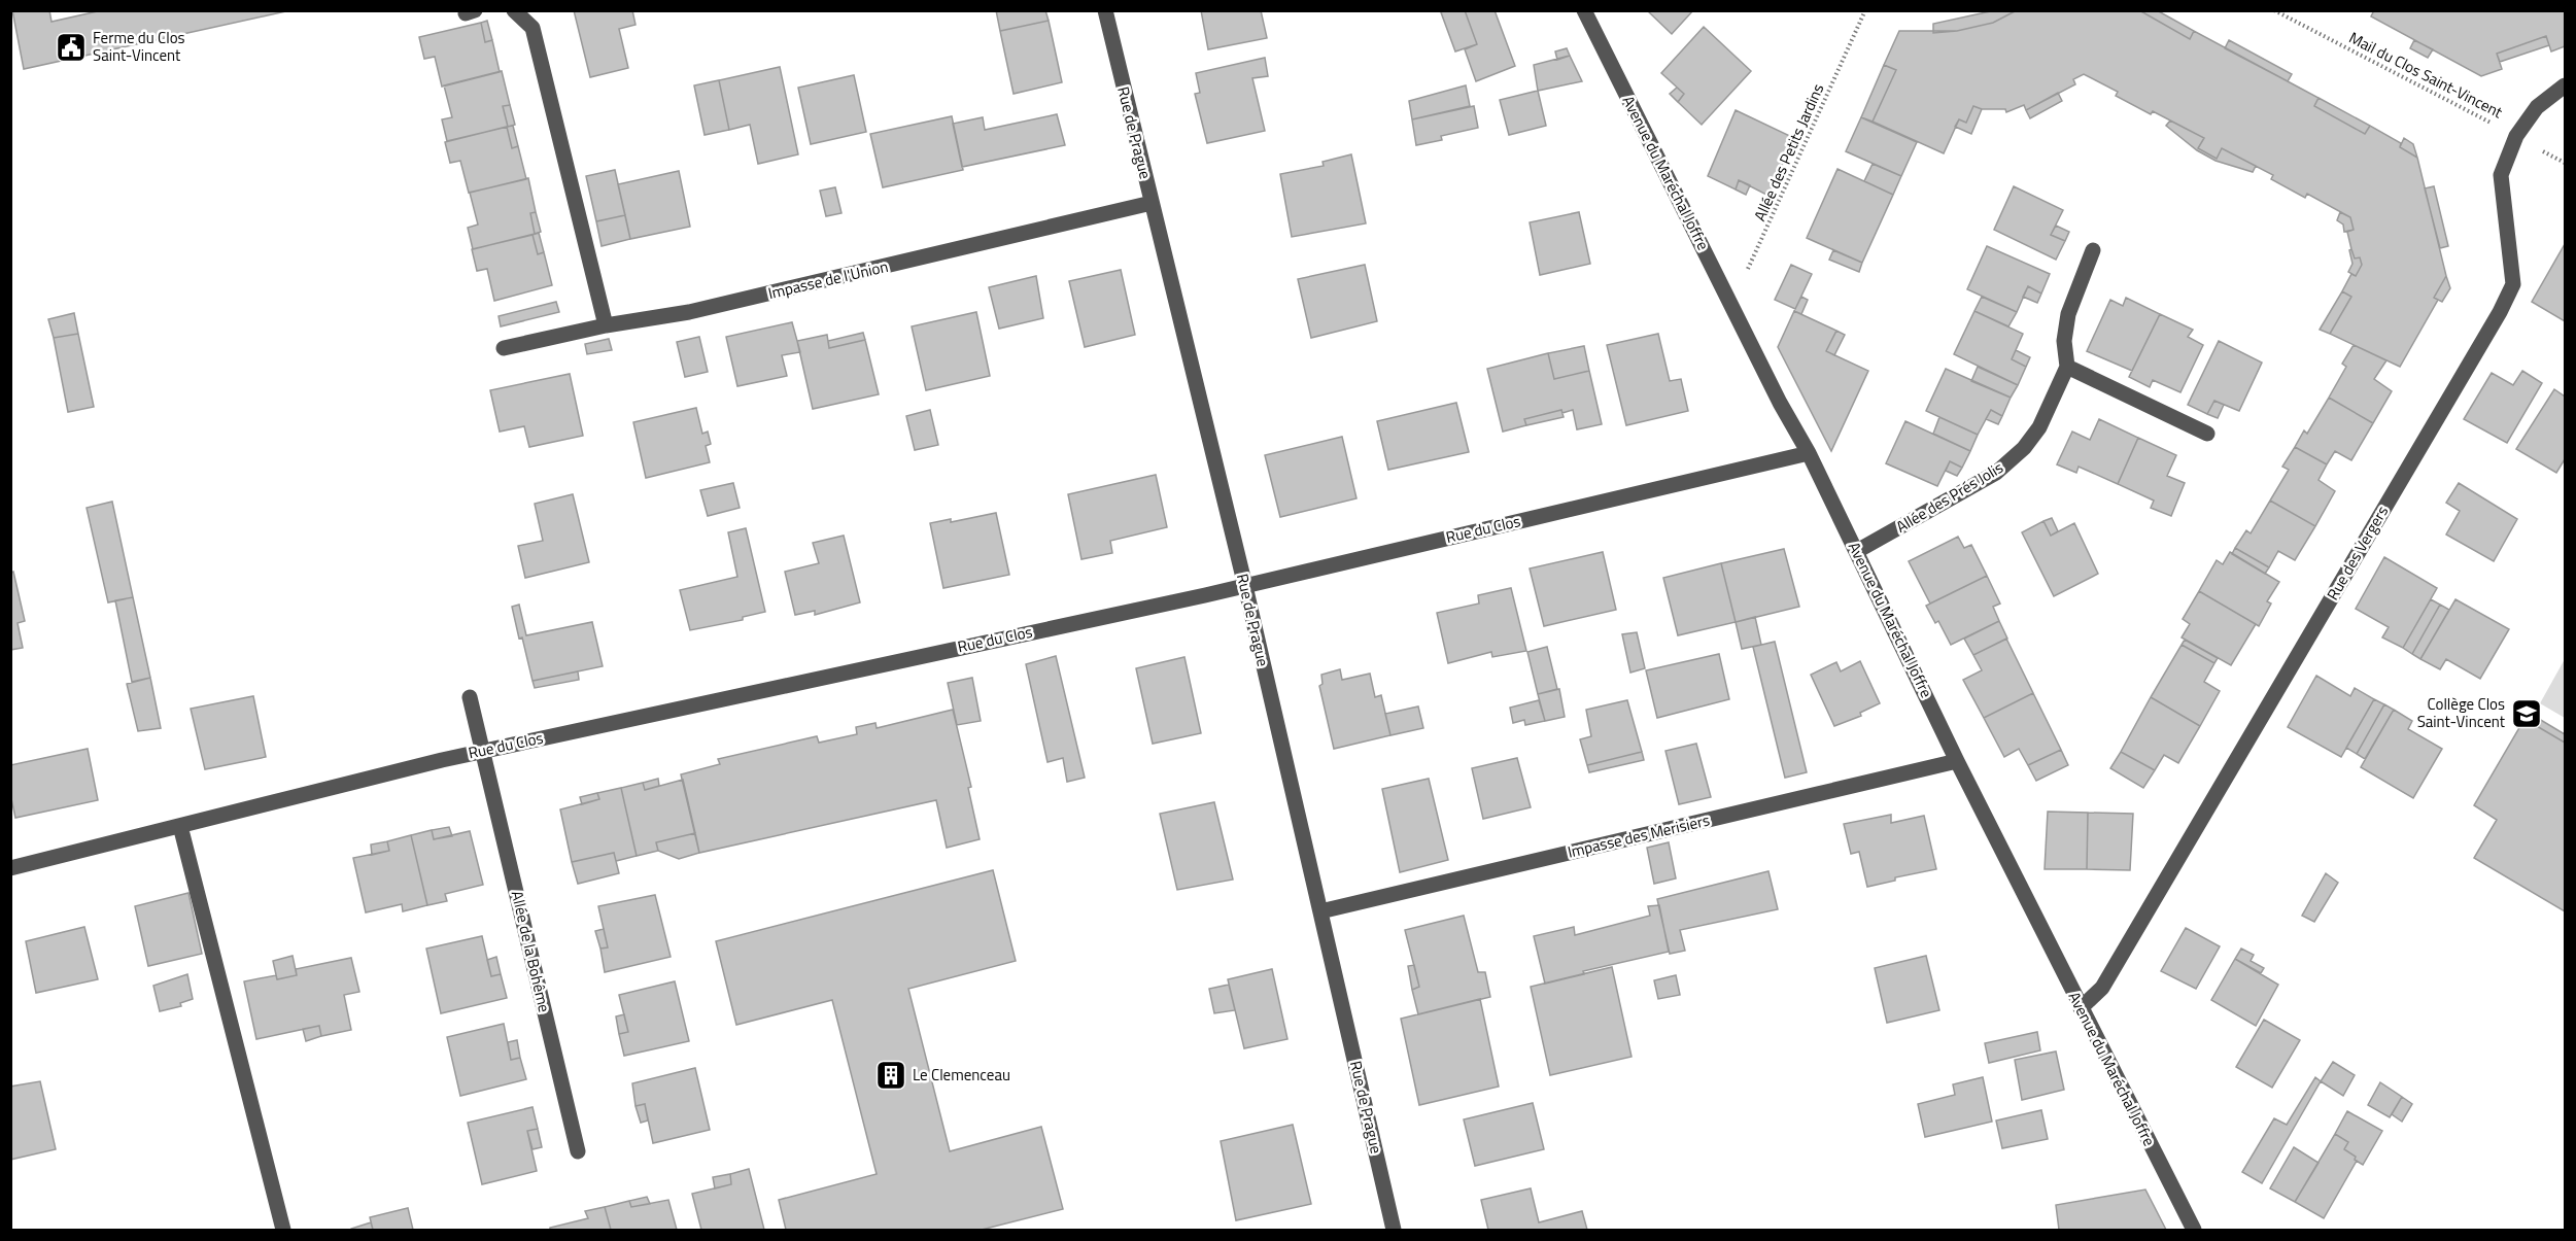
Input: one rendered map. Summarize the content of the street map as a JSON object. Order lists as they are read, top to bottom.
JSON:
{
  "streets": {
    "street": [
      "Rue de Prague",
      "Avenue du Maréchal Joffre",
      "Impasse de l'Union",
      "Allée des Prés Jolis",
      "Rue du Clos",
      "Rue des Vergers",
      "Impasse des Merisiers",
      "Allée de la Bohême"
    ],
    "path": ["Mail du Clos Saint-Vincent", "Allée des Petits Jardins"]
  },
  "crossings": [
    ["Mail du Clos Saint-Vincent", "Rue des Vergers"],
    ["Rue de Prague", "Impasse de l'Union"],
    ["Rue de Prague", "Rue du Clos"],
    ["Rue de Prague", "Impasse des Merisiers"],
    ["Allée des Petits Jardins", "Avenue du Maréchal Joffre"],
    ["Avenue du Maréchal Joffre", "Allée des Prés Jolis"],
    ["Avenue du Maréchal Joffre", "Rue du Clos"],
    ["Avenue du Maréchal Joffre", "Rue des Vergers"],
    ["Avenue du Maréchal Joffre", "Impasse des Merisiers"],
    ["Rue du Clos", "Allée de la Bohême"]
  ],
  "places": {
    "public building": ["Ferme du Clos Saint-Vincent"],
    "school or university": ["Collège Clos Saint-Vincent"],
    "building": ["Le Clemenceau"]
  }
}
